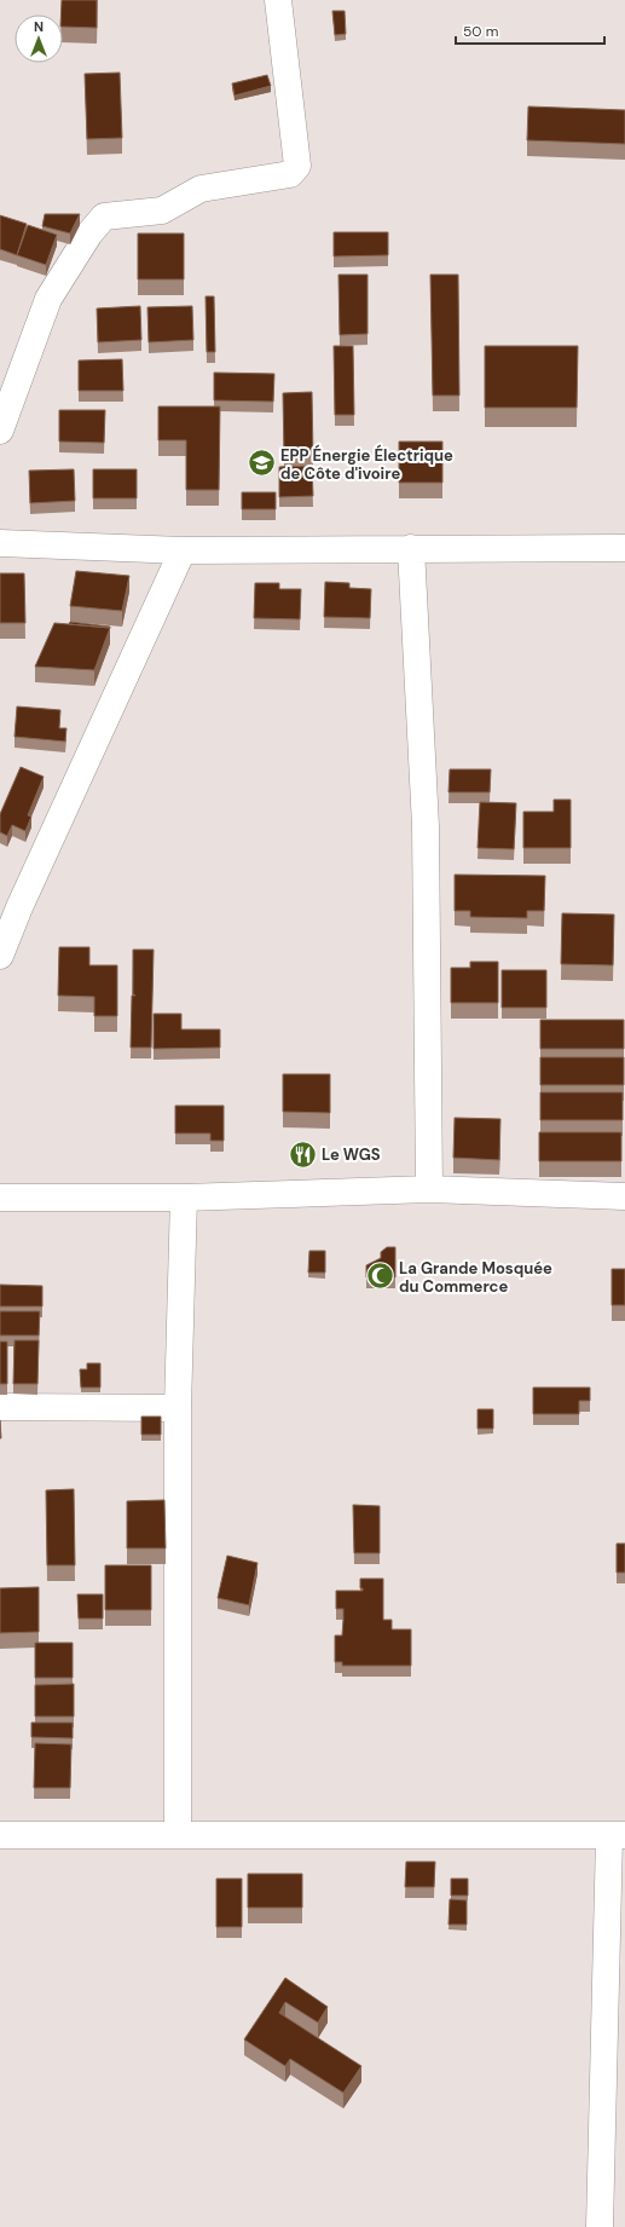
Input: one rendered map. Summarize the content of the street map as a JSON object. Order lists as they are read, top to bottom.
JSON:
{
  "places": {
    "school or university": ["EPP Énergie Électrique de Côte d'ivoire"],
    "restaurant": ["Le WGS"],
    "mosque": ["La Grande Mosquée du Commerce"]
  },
  "scale_bar": "50 m",
  "north": "top"
}
